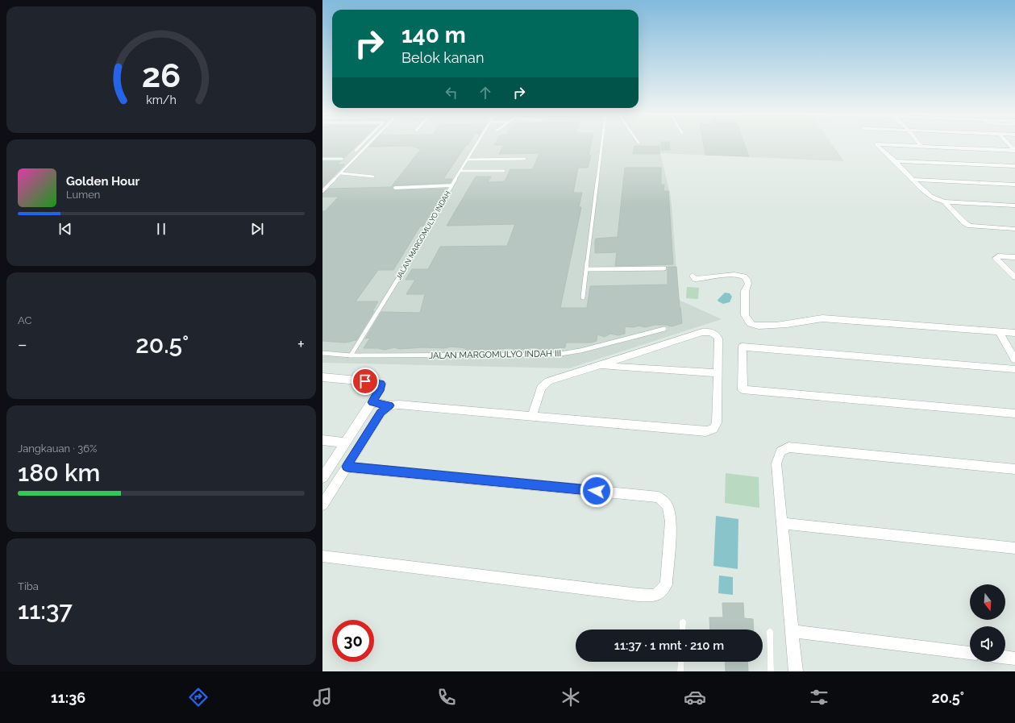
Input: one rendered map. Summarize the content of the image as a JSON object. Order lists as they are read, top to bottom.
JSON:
{
  "streets": {
    "lane": ["JALAN MARGOMULYO INDAH", "JALAN MARGOMULYO INDAH III"]
  },
  "crossings": [
    ["JALAN MARGOMULYO INDAH", "JALAN MARGOMULYO INDAH III"]
  ],
  "north": "bottom",
  "page": {
    "turn": ["140 m", "Belok kanan"],
    "song": ["Golden Hour", "Lumen"],
    "tile": [
      "AC",
      ["Jangkauan · 36%", "180 km"],
      ["Tiba", "11:37"]
    ],
    "heat": ["−", "20.5°", "+"],
    "limit": "30",
    "trip": "11:37 · 1 mnt · 210 m",
    "tabs": ["11:36", "20.5°"],
    "gauge": ["26", "km/h"]
  }
}
